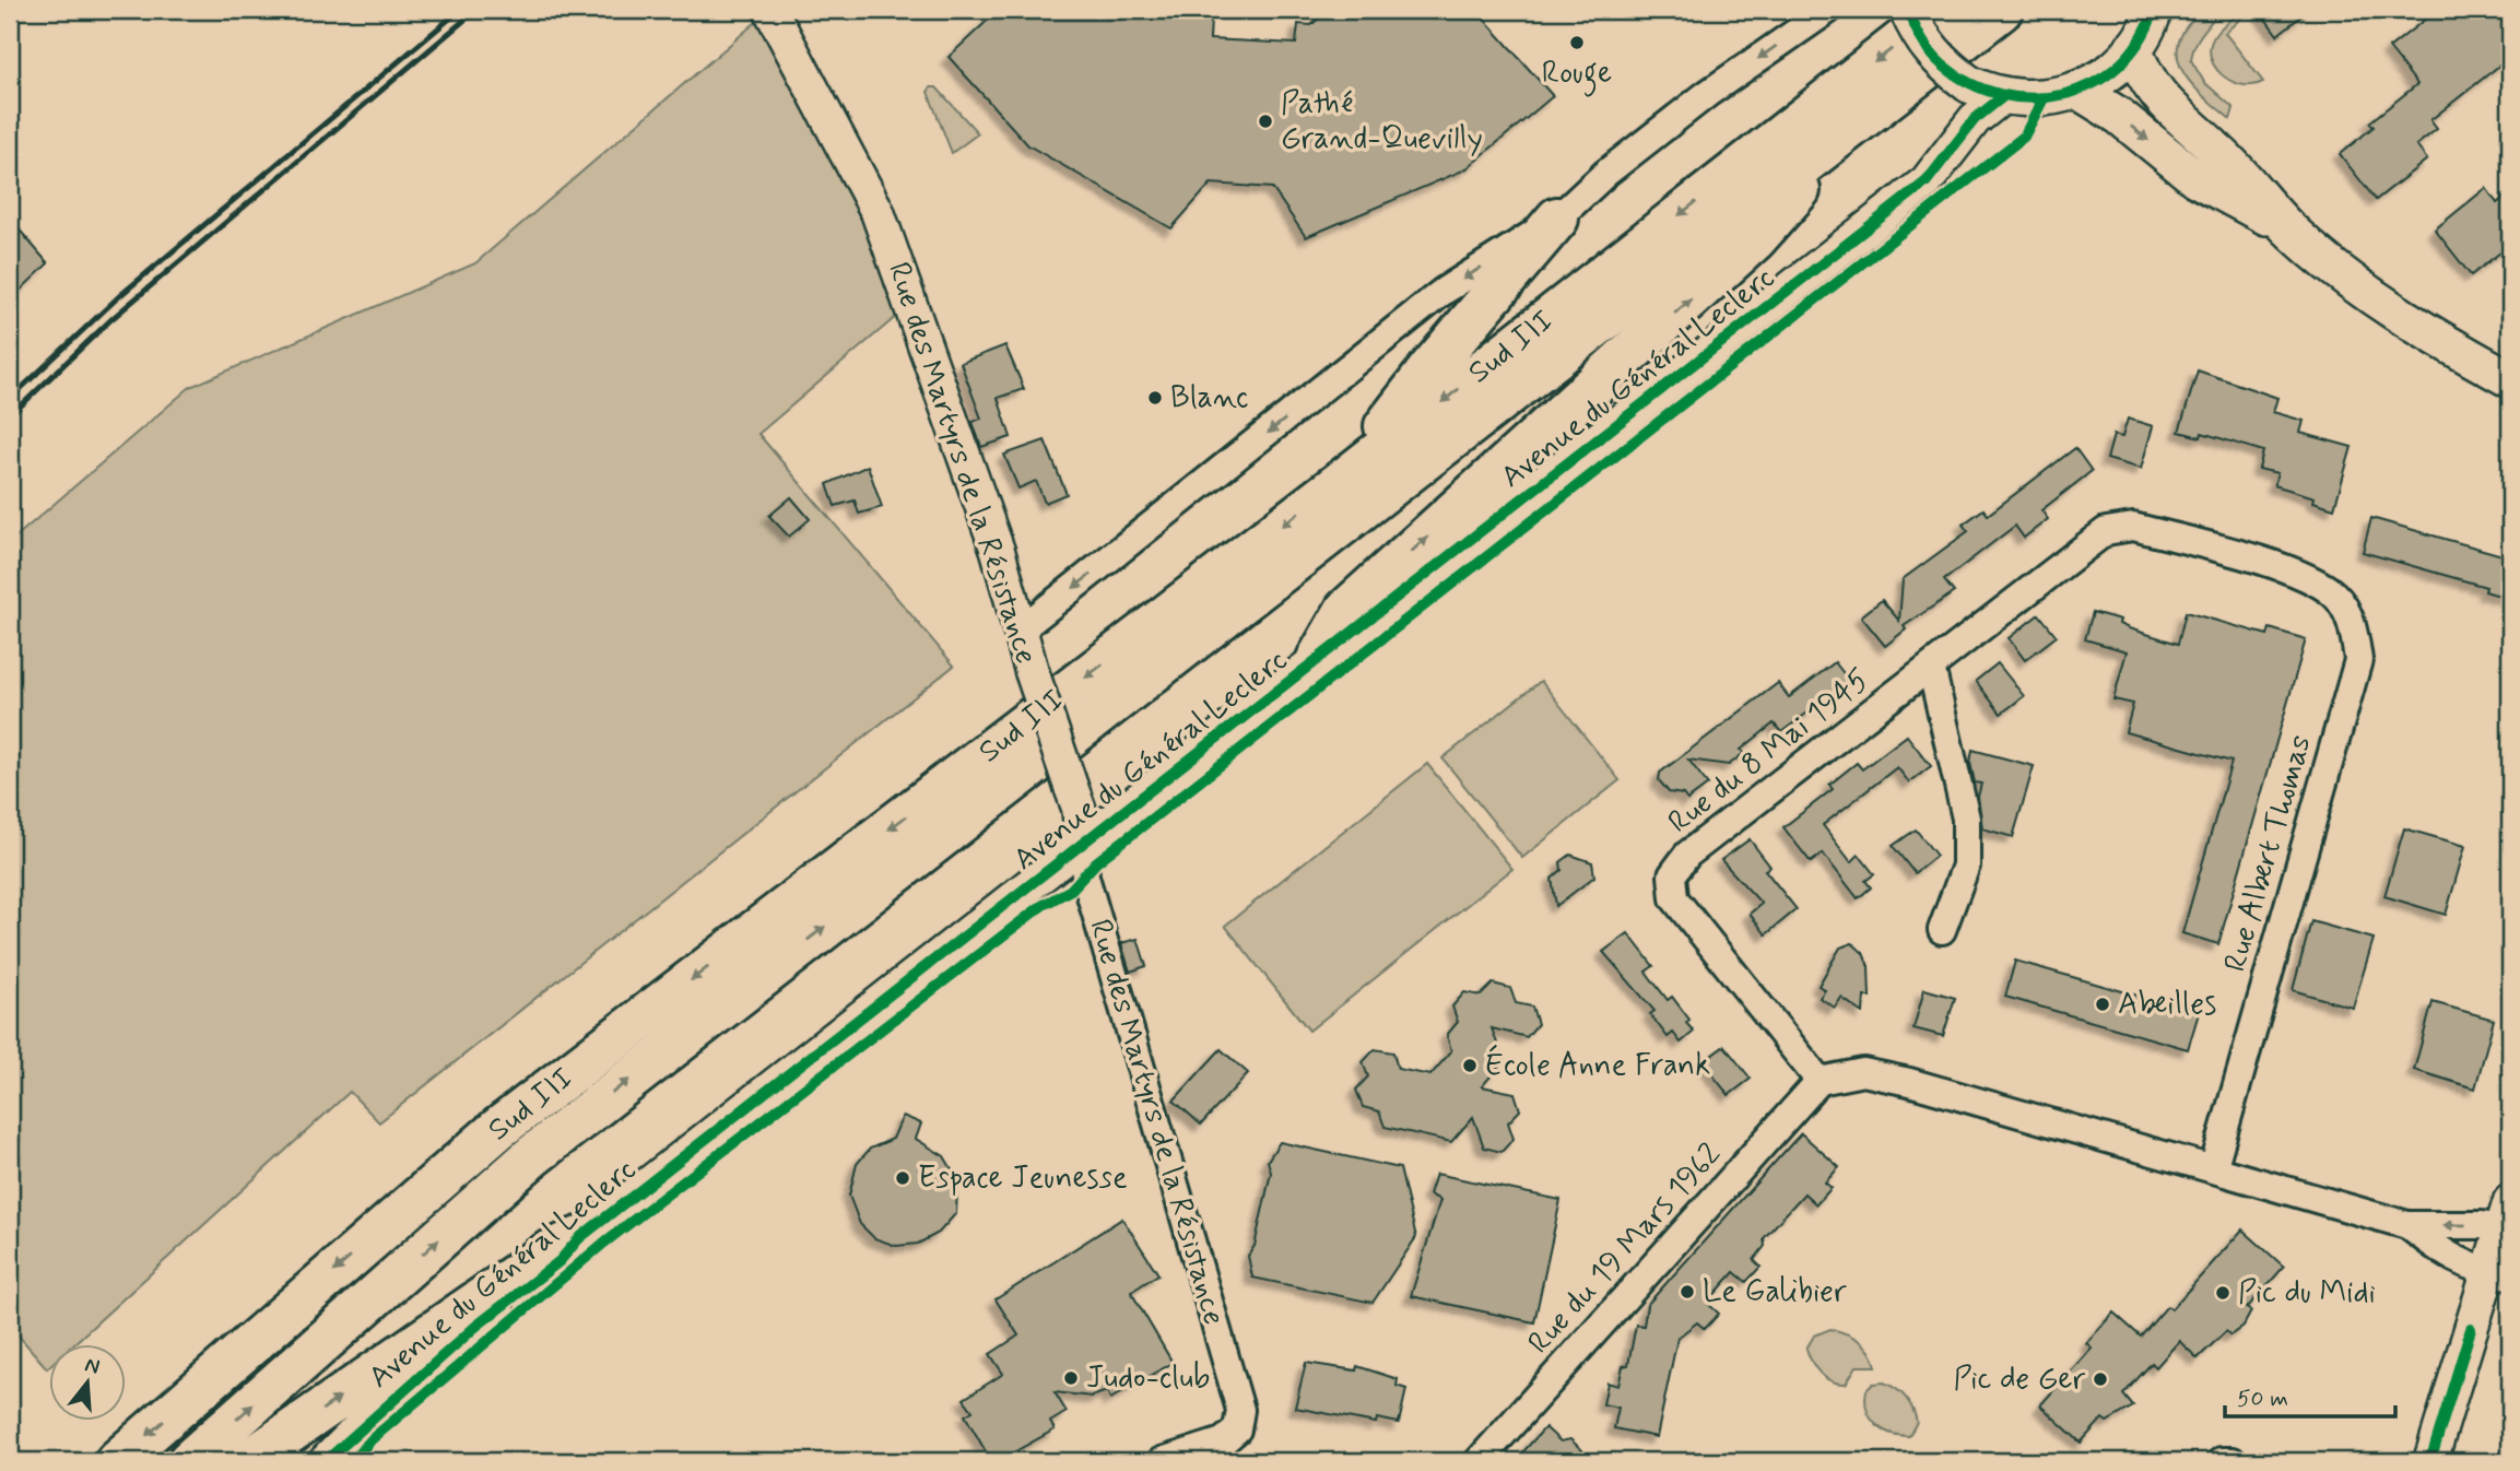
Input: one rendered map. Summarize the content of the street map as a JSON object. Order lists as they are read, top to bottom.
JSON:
{
  "streets": {
    "highway": ["Sud III"],
    "street": [
      "Avenue du Général Leclerc",
      "Rue des Martyrs de la Résistance",
      "Rue du 8 Mai 1945",
      "Rue Albert Thomas",
      "Rue du 19 Mars 1962"
    ]
  },
  "crossings": [
    ["Avenue du Général Leclerc", "Rue des Martyrs de la Résistance"],
    ["Rue du 8 Mai 1945", "Rue Albert Thomas"],
    ["Rue du 8 Mai 1945", "Rue du 19 Mars 1962"]
  ],
  "places": [
    "Rouge",
    "Pathé Grand-Quevilly",
    "Blanc",
    "Abeilles",
    "École Anne Frank",
    "Espace Jeunesse",
    "Le Galibier",
    "Pic du Midi",
    "Judo-club",
    "Pic de Ger"
  ],
  "scale_bar": "50 m",
  "north": "top"
}
